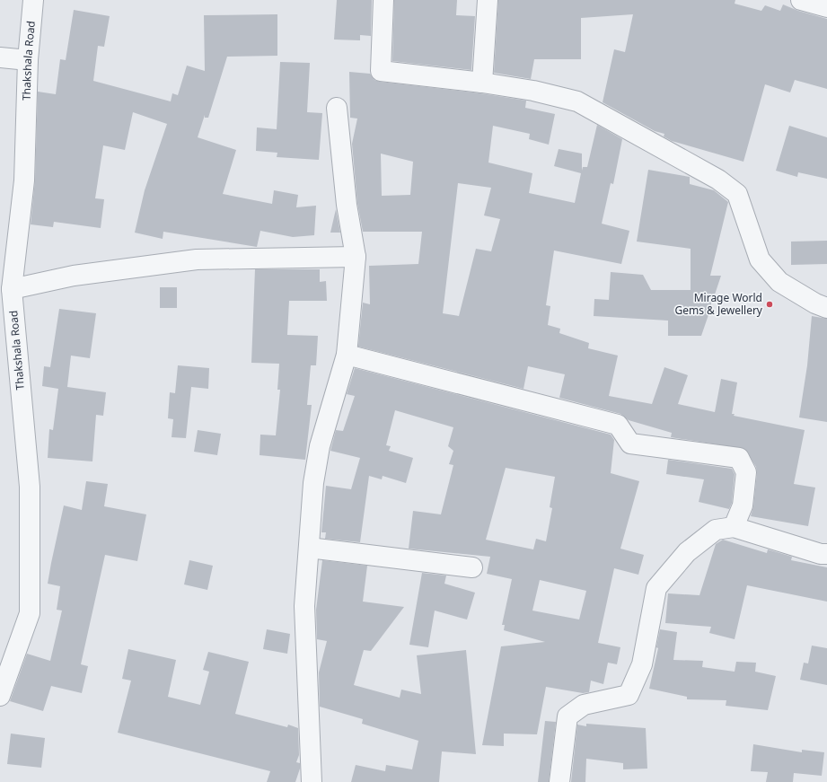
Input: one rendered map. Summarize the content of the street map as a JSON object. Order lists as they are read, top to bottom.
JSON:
{
  "streets": {
    "street": ["Thakshala Road"]
  },
  "places": ["Mirage World Gems & Jewellery"]
}
